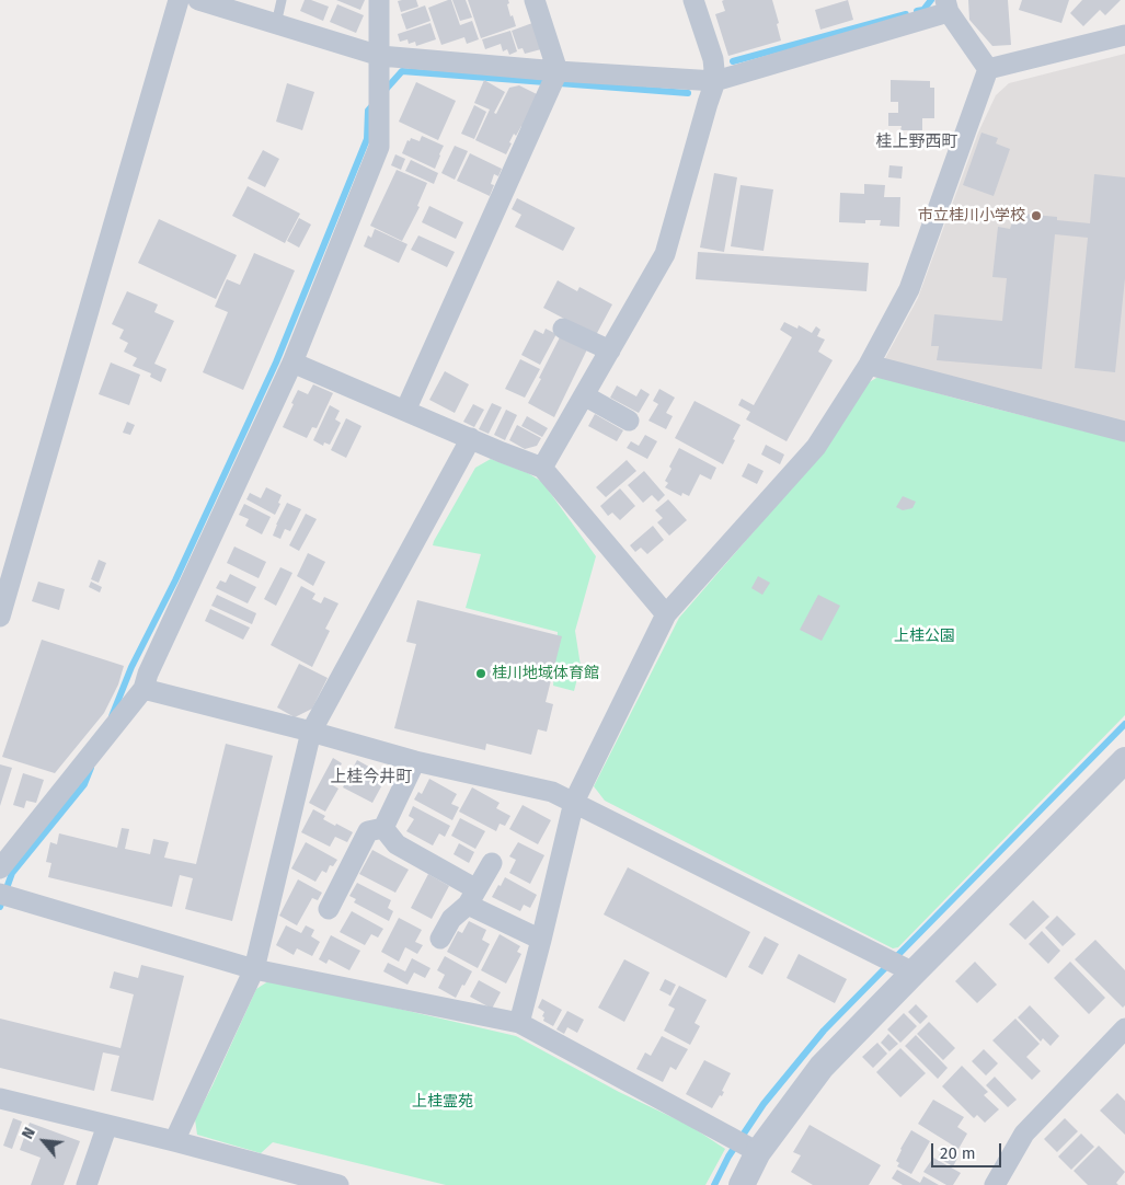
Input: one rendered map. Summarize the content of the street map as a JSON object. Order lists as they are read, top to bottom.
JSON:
{
  "districts": ["桂上野西町", "上桂今井町"],
  "parks": ["上桂公園", "上桂霊苑"],
  "places": ["市立桂川小学校", "桂川地域体育館"],
  "scale_bar": "20 m",
  "north": "top left"
}
